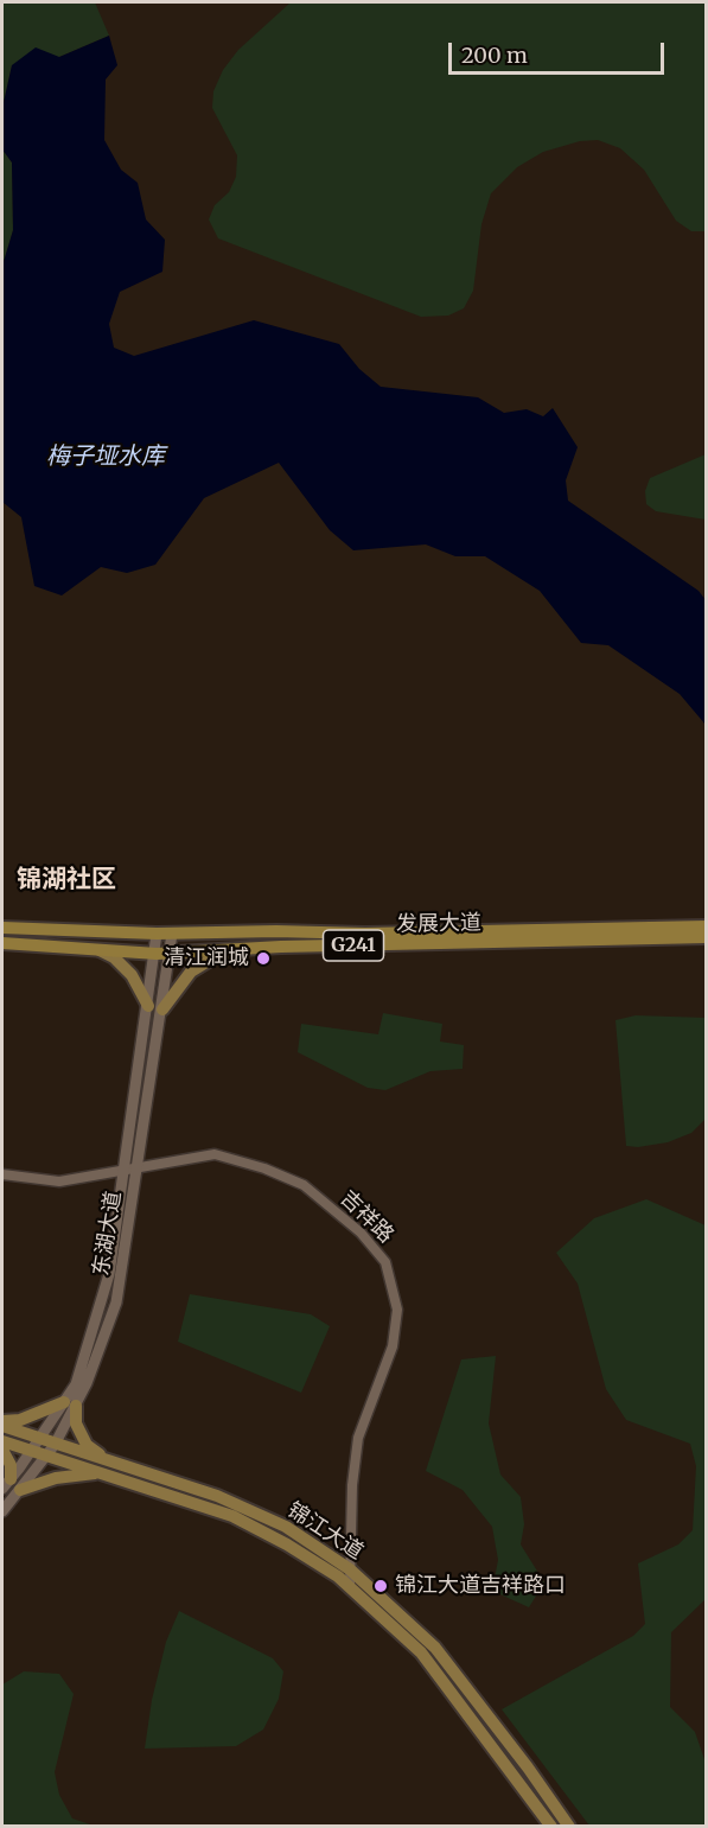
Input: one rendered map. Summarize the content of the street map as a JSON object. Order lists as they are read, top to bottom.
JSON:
{
  "streets": {
    "highway": ["发展大道", "G241"],
    "main road": ["东湖大道", "锦江大道"],
    "street": ["吉祥路"]
  },
  "crossings": [
    ["发展大道", "东湖大道"],
    ["吉祥路", "东湖大道"],
    ["吉祥路", "锦江大道"],
    ["东湖大道", "锦江大道"]
  ],
  "districts": ["锦湖社区"],
  "water": ["梅子垭水库"],
  "places": ["清江润城", "锦江大道吉祥路口"],
  "scale_bar": "200 m"
}
